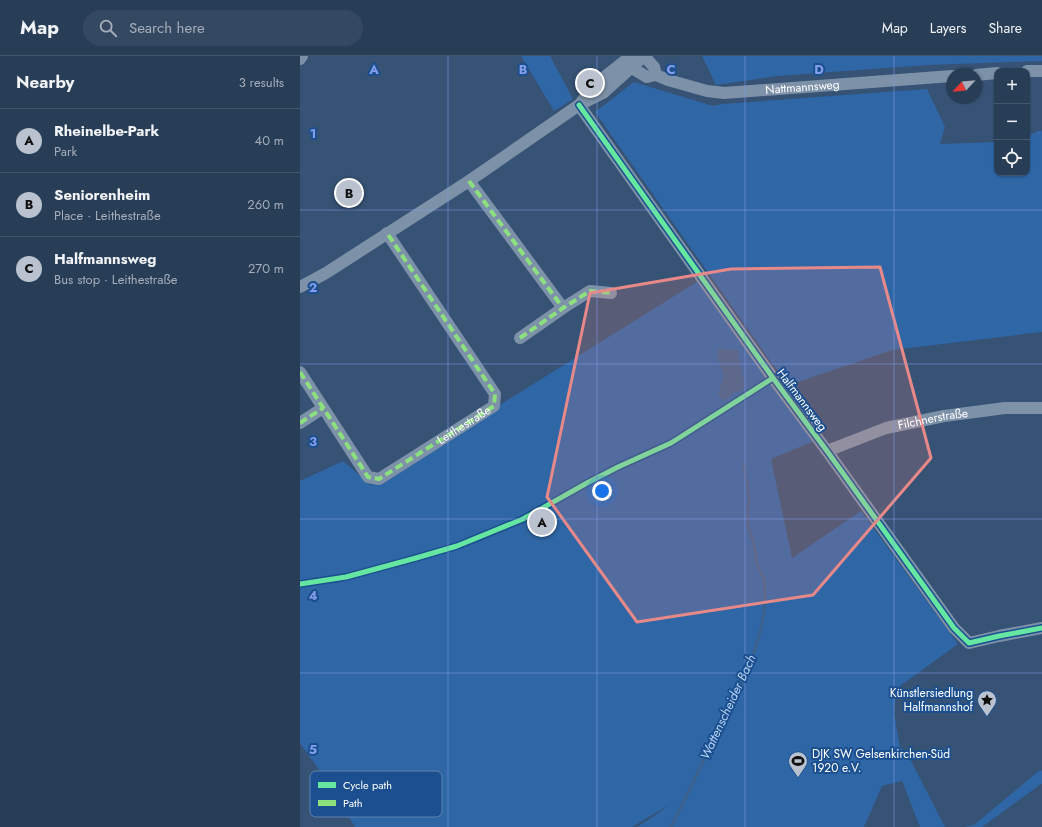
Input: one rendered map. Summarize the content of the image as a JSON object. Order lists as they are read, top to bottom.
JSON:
{
  "streets": {
    "street": [
      "Nattmannsweg",
      "Halfmannsweg",
      "Filchnerstraße",
      "Leithestraße"
    ]
  },
  "crossings": [
    ["Halfmannsweg", "Filchnerstraße"]
  ],
  "water": ["Wattenscheider Bach"],
  "places": {
    "place": ["Künstlersiedlung Halfmannshof"],
    "sports": ["DJK SW Gelsenkirchen-Süd 1920 e.V."]
  },
  "legend": ["Cycle path", "Path"],
  "north": "bottom left",
  "page": {
    "header": "Map",
    "search": "Search here",
    "nav": ["Map", "Layers", "Share"],
    "heading": ["Nearby", "3 results"],
    "map_buttons": ["+", "−"],
    "pins": ["C", "B", "A"],
    "list": [
      {
        "mark": "A",
        "name": "Rheinelbe-Park",
        "note": "Park",
        "value": "40 m"
      },
      {
        "mark": "B",
        "name": "Seniorenheim",
        "note": "Place · Leithestraße",
        "value": "260 m"
      },
      {
        "mark": "C",
        "name": "Halfmannsweg",
        "note": "Bus stop · Leithestraße",
        "value": "270 m"
      }
    ]
  },
  "grid": {
    "columns": [
      "A",
      "B",
      "C",
      "D"
    ],
    "rows": [
      "1",
      "2",
      "3",
      "4",
      "5"
    ]
  }
}
